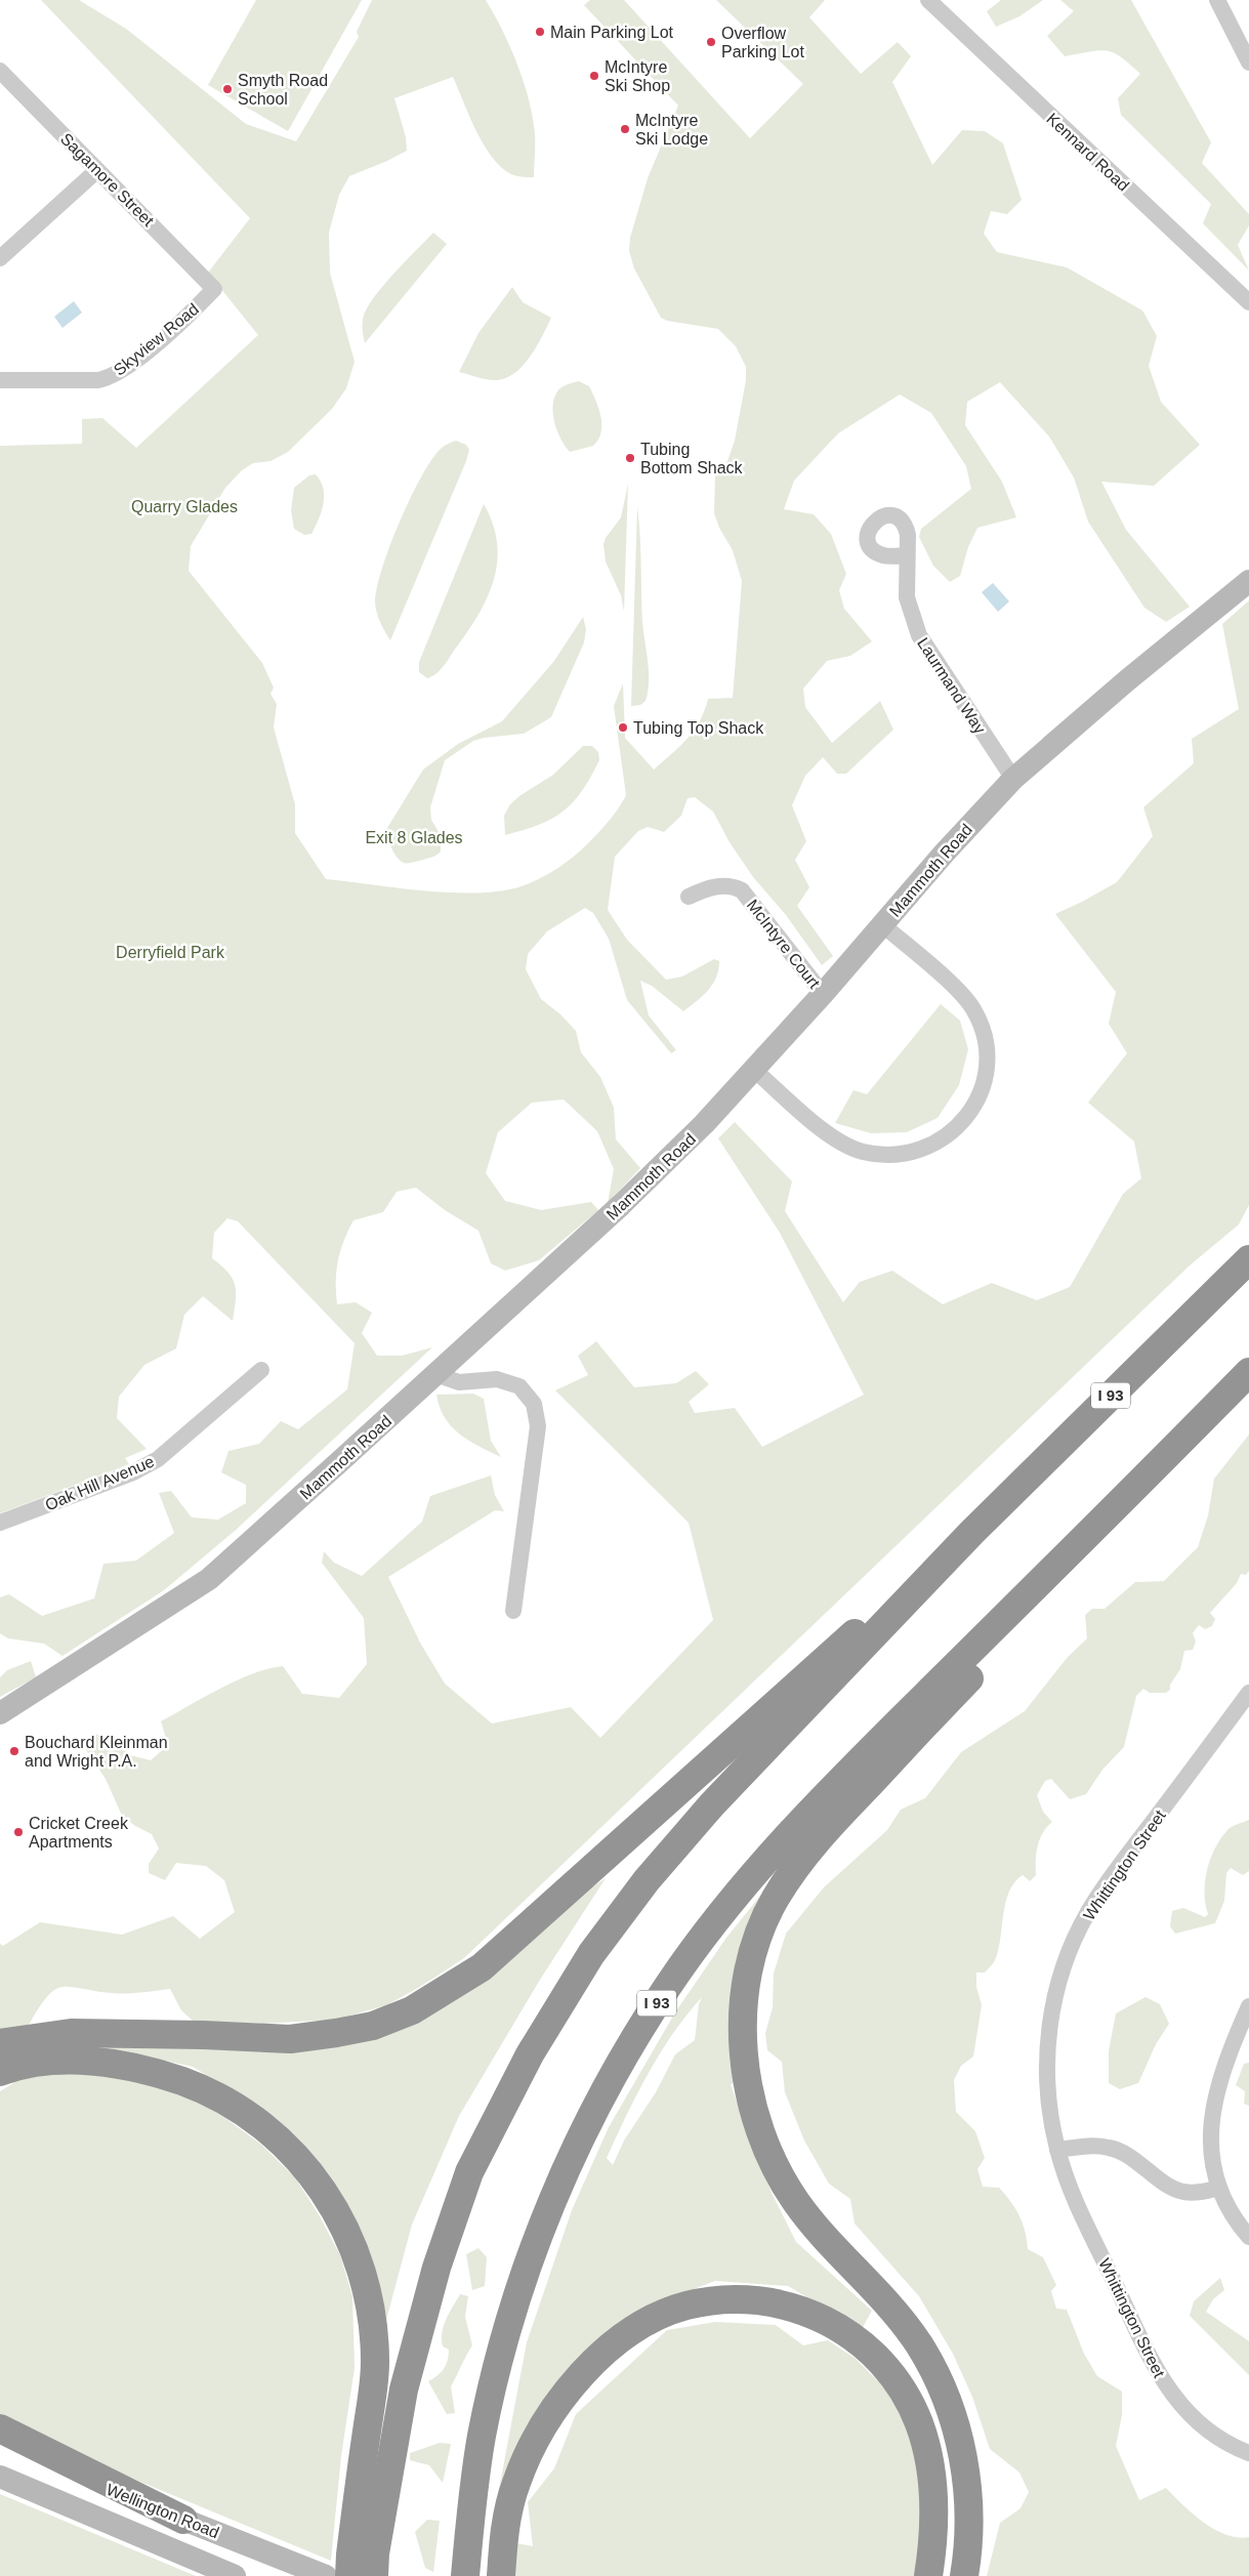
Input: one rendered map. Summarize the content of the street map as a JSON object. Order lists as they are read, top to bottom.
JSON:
{
  "streets": {
    "highway": ["I 93"],
    "main road": ["Mammoth Road", "Wellington Road"],
    "street": [
      "Kennard Road",
      "Sagamore Street",
      "Skyview Road",
      "Laurmand Way",
      "McIntyre Court",
      "Oak Hill Avenue",
      "Whittington Street"
    ]
  },
  "crossings": [
    ["Sagamore Street", "Skyview Road"],
    ["Laurmand Way", "Mammoth Road"],
    ["Mammoth Road", "McIntyre Court"]
  ],
  "parks": ["Quarry Glades", "Exit 8 Glades", "Derryfield Park"],
  "places": [
    "Main Parking Lot",
    "Overflow Parking Lot",
    "McIntyre Ski Shop",
    "Smyth Road School",
    "McIntyre Ski Lodge",
    "Tubing Bottom Shack",
    "Tubing Top Shack",
    "Bouchard Kleinman and Wright P.A.",
    "Cricket Creek Apartments"
  ]
}
